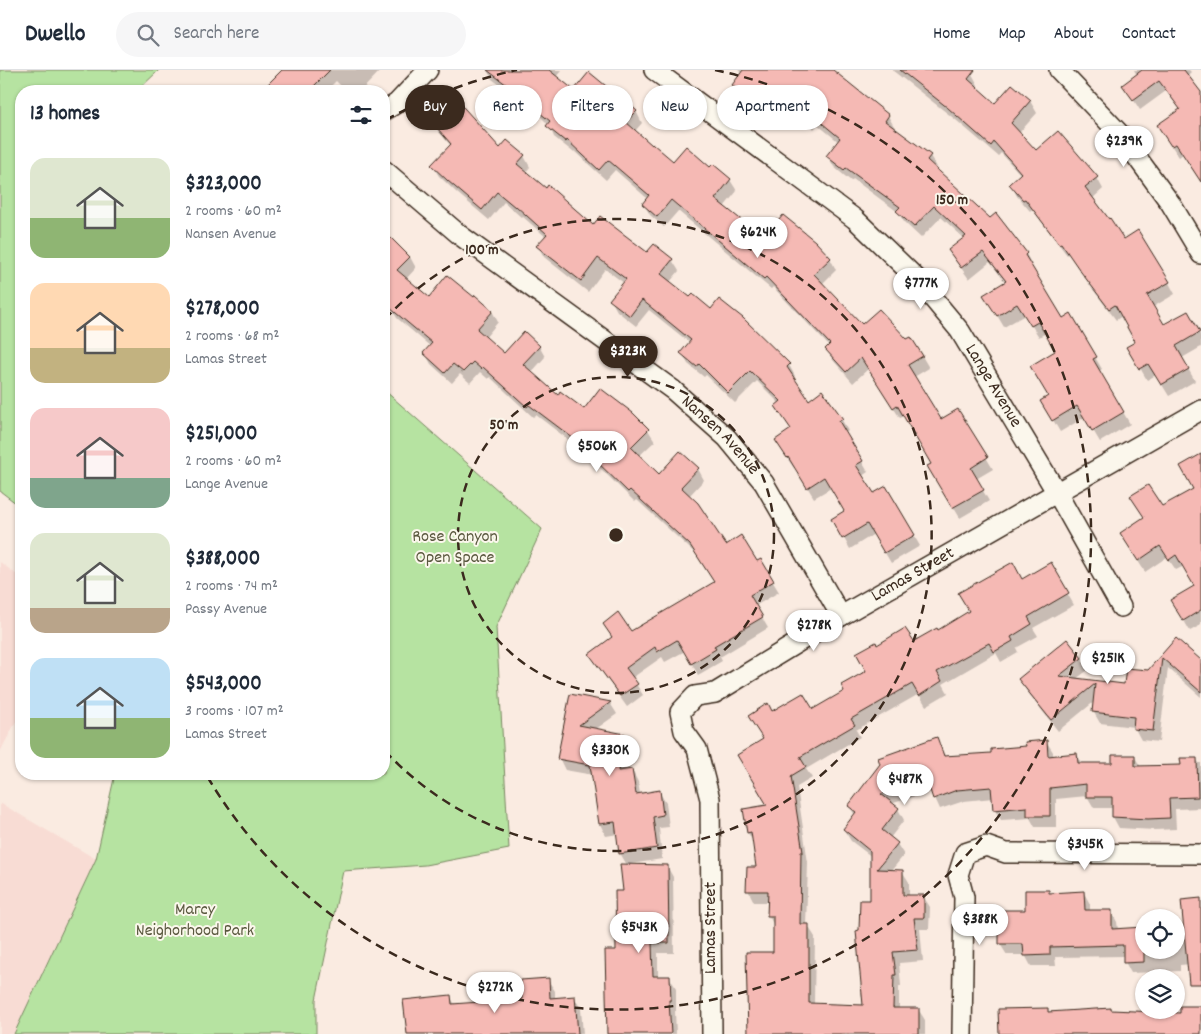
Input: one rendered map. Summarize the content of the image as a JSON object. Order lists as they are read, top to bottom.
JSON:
{
  "streets": {
    "street": ["Lange Avenue", "Nansen Avenue", "Lamas Street"]
  },
  "crossings": [
    ["Lange Avenue", "Lamas Street"],
    ["Nansen Avenue", "Lamas Street"]
  ],
  "parks": ["Rose Canyon Open Space", "Marcy Neighorhood Park"],
  "page": {
    "header": "Dwello",
    "search": "Search here",
    "nav": [
      "Home",
      "Map",
      "About",
      "Contact"
    ],
    "chip": [
      "Buy",
      "Rent",
      "Filters",
      "New",
      "Apartment"
    ],
    "heading": "13 homes",
    "price": [
      "$239K",
      "$624K",
      "$777K",
      "$323K",
      "$506K",
      "$278K",
      "$251K",
      "$330K",
      "$487K",
      "$345K",
      "$388K",
      "$543K",
      "$272K"
    ],
    "list": [
      {
        "name": "$323,000",
        "note": "2 rooms · 60 m² · Nansen Avenue"
      },
      {
        "name": "$278,000",
        "note": "2 rooms · 68 m² · Lamas Street"
      },
      {
        "name": "$251,000",
        "note": "2 rooms · 60 m² · Lange Avenue"
      },
      {
        "name": "$388,000",
        "note": "2 rooms · 74 m² · Passy Avenue"
      },
      {
        "name": "$543,000",
        "note": "3 rooms · 107 m² · Lamas Street"
      }
    ]
  },
  "rings": ["150 m", "100 m", "50 m"]
}
